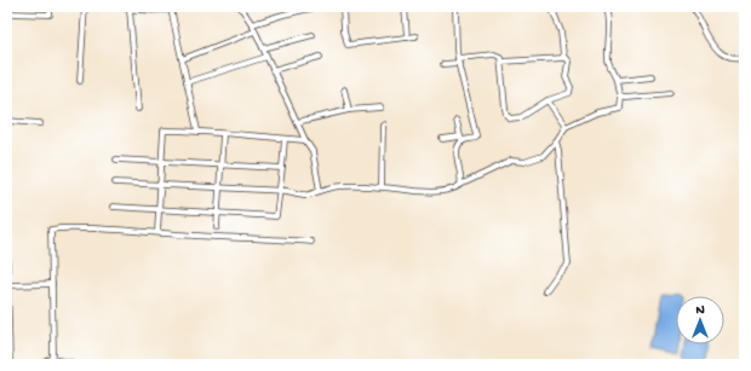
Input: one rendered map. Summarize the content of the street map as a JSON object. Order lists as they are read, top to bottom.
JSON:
{
  "north": "top"
}
